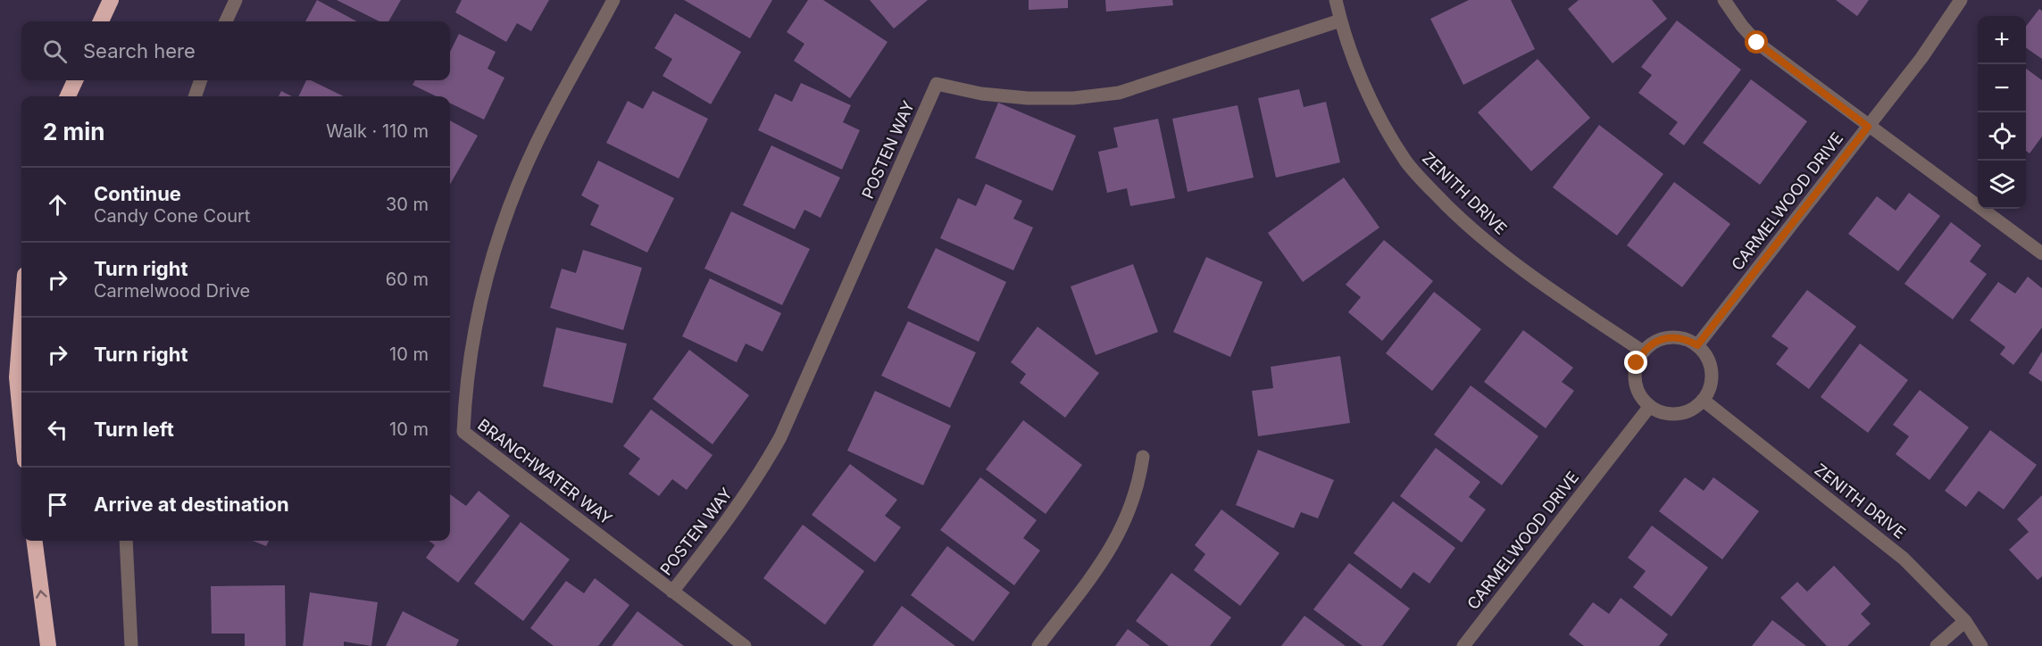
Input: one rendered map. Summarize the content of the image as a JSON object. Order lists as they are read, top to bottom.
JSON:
{
  "streets": {
    "street": [
      "POSTEN WAY",
      "ZENITH DRIVE",
      "CARMELWOOD DRIVE",
      "BRANCHWATER WAY"
    ]
  },
  "crossings": [
    ["POSTEN WAY", "ZENITH DRIVE"],
    ["POSTEN WAY", "BRANCHWATER WAY"],
    ["ZENITH DRIVE", "CARMELWOOD DRIVE"]
  ],
  "page": {
    "map_buttons": ["+", "−"],
    "search": "Search here",
    "heading": ["2 min", "Walk · 110 m"],
    "list": [
      ["Continue", "Candy Cone Court", "30 m"],
      ["Turn right", "Carmelwood Drive", "60 m"],
      ["Turn right", "10 m"],
      ["Turn left", "10 m"],
      "Arrive at destination"
    ]
  }
}
